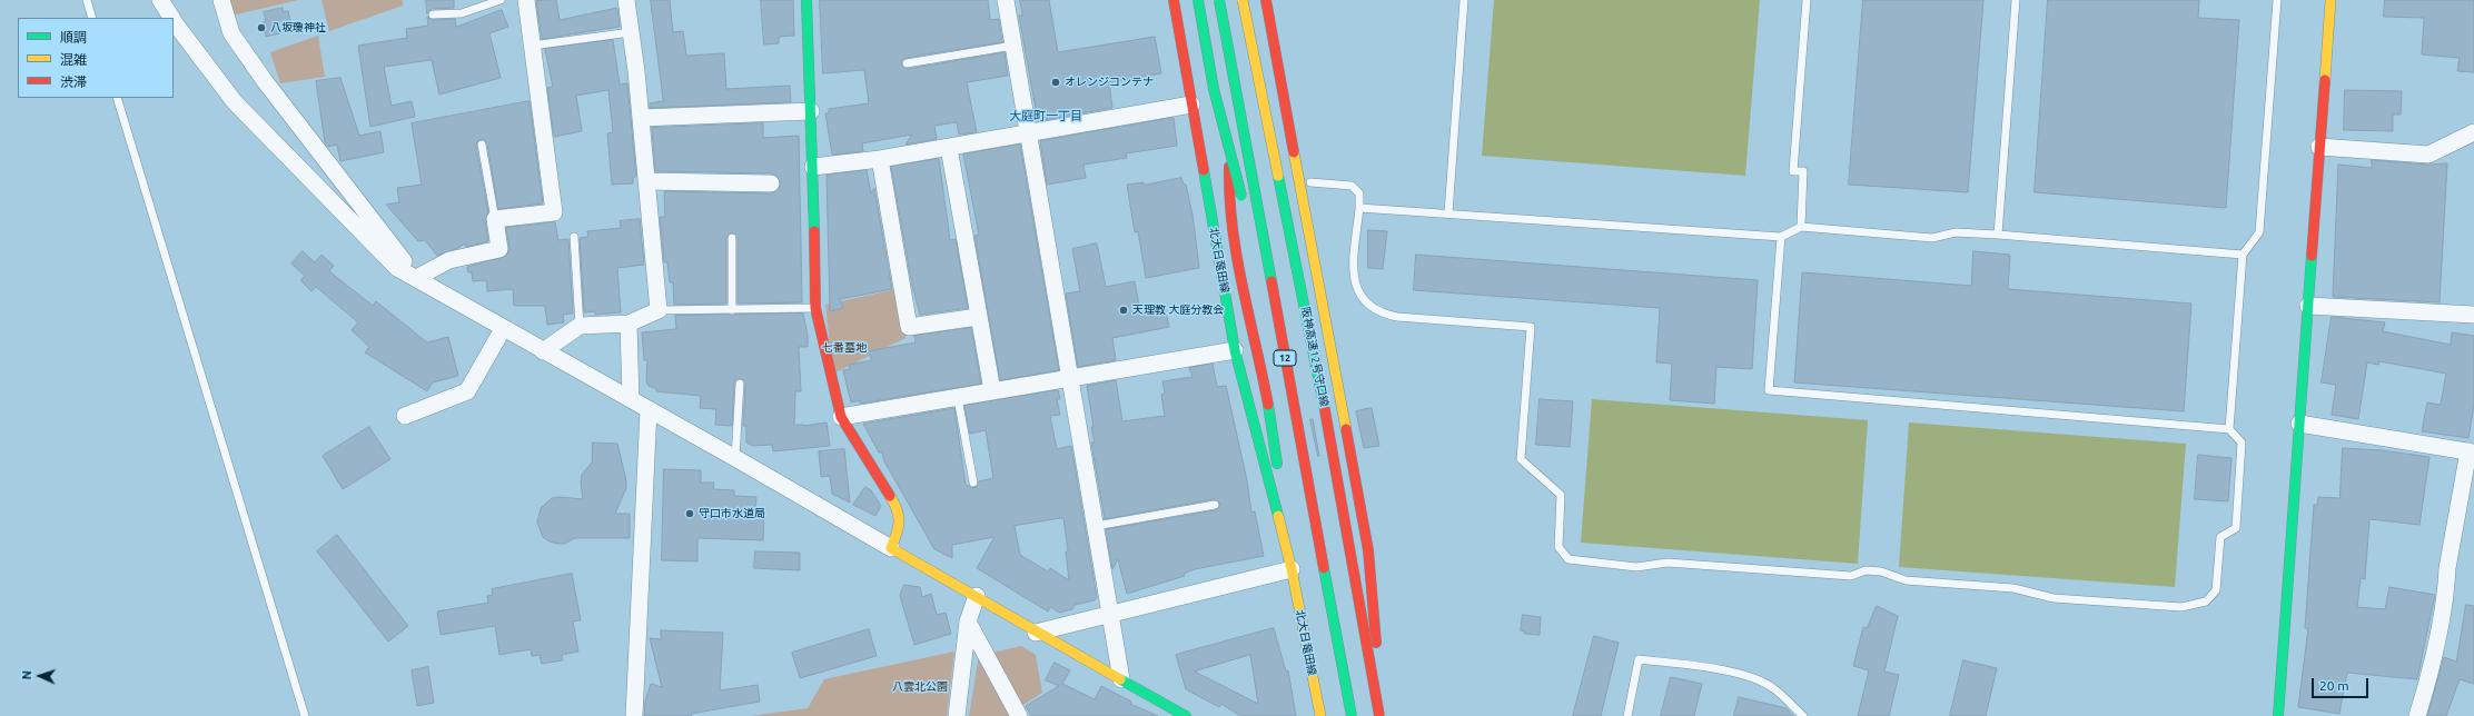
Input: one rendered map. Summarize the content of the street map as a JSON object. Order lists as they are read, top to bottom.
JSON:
{
  "streets": {
    "main road": ["北大日竜田線", "阪神高速12号守口線", "12"]
  },
  "districts": ["大庭町一丁目"],
  "parks": ["七番墓地", "八雲北公園"],
  "places": [
    "八坂瓊神社",
    "オレンジコンテナ",
    "天理教 大庭分教会",
    "守口市水道局"
  ],
  "legend": ["順調", "混雑", "渋滞"],
  "scale_bar": "20 m",
  "north": "left"
}
